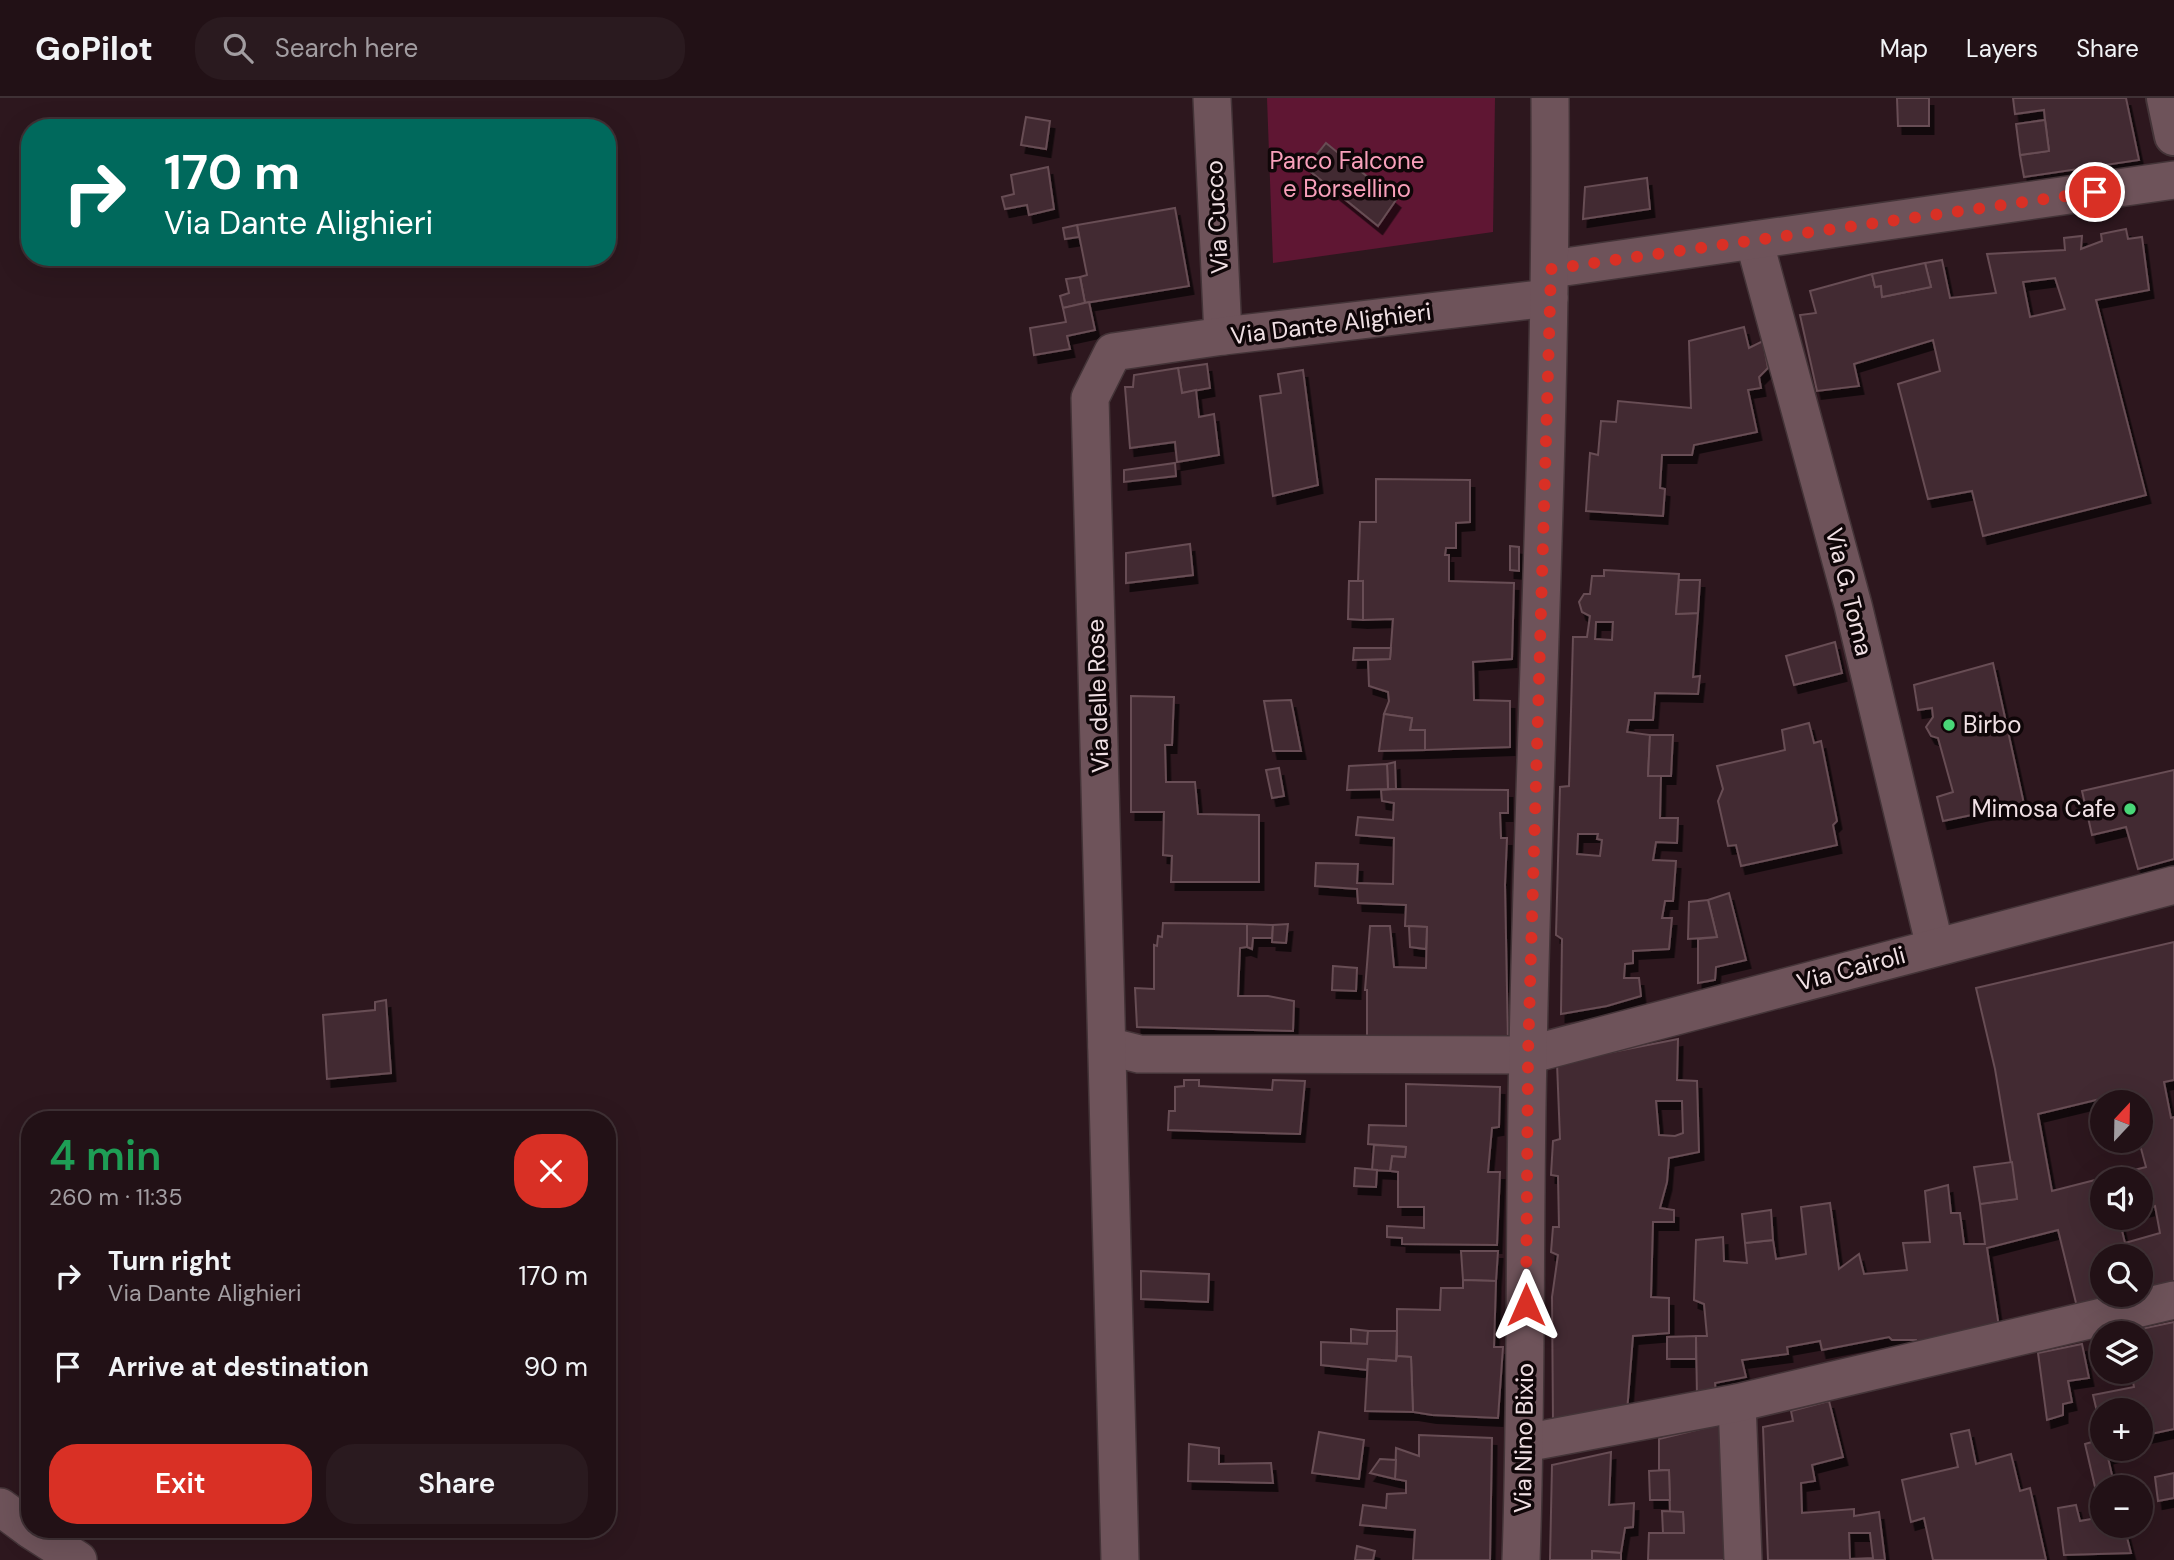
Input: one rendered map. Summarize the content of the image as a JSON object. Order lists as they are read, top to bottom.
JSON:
{
  "streets": {
    "street": [
      "Via Cucco",
      "Via Dante Alighieri",
      "Via G. Toma",
      "Via delle Rose",
      "Via Cairoli",
      "Via Nino Bixio"
    ]
  },
  "crossings": [
    ["Via Cucco", "Via Dante Alighieri"],
    ["Via Dante Alighieri", "Via G. Toma"],
    ["Via Dante Alighieri", "Via delle Rose"],
    ["Via Dante Alighieri", "Via Nino Bixio"],
    ["Via G. Toma", "Via Cairoli"],
    ["Via delle Rose", "Via Cairoli"],
    ["Via Cairoli", "Via Nino Bixio"]
  ],
  "parks": ["Parco Falcone e Borsellino"],
  "places": ["Birbo", "Mimosa Cafe"],
  "north": "top",
  "page": {
    "header": "GoPilot",
    "search": "Search here",
    "nav": ["Map", "Layers", "Share"],
    "turn": ["170 m", "Via Dante Alighieri"],
    "map_buttons": ["+", "−"],
    "heading": ["4 min", "260 m · 11:35"],
    "list": [
      {
        "name": "Turn right",
        "note": "Via Dante Alighieri",
        "value": "170 m"
      },
      {
        "name": "Arrive at destination",
        "value": "90 m"
      }
    ],
    "buttons": ["Exit", "Share"]
  }
}
